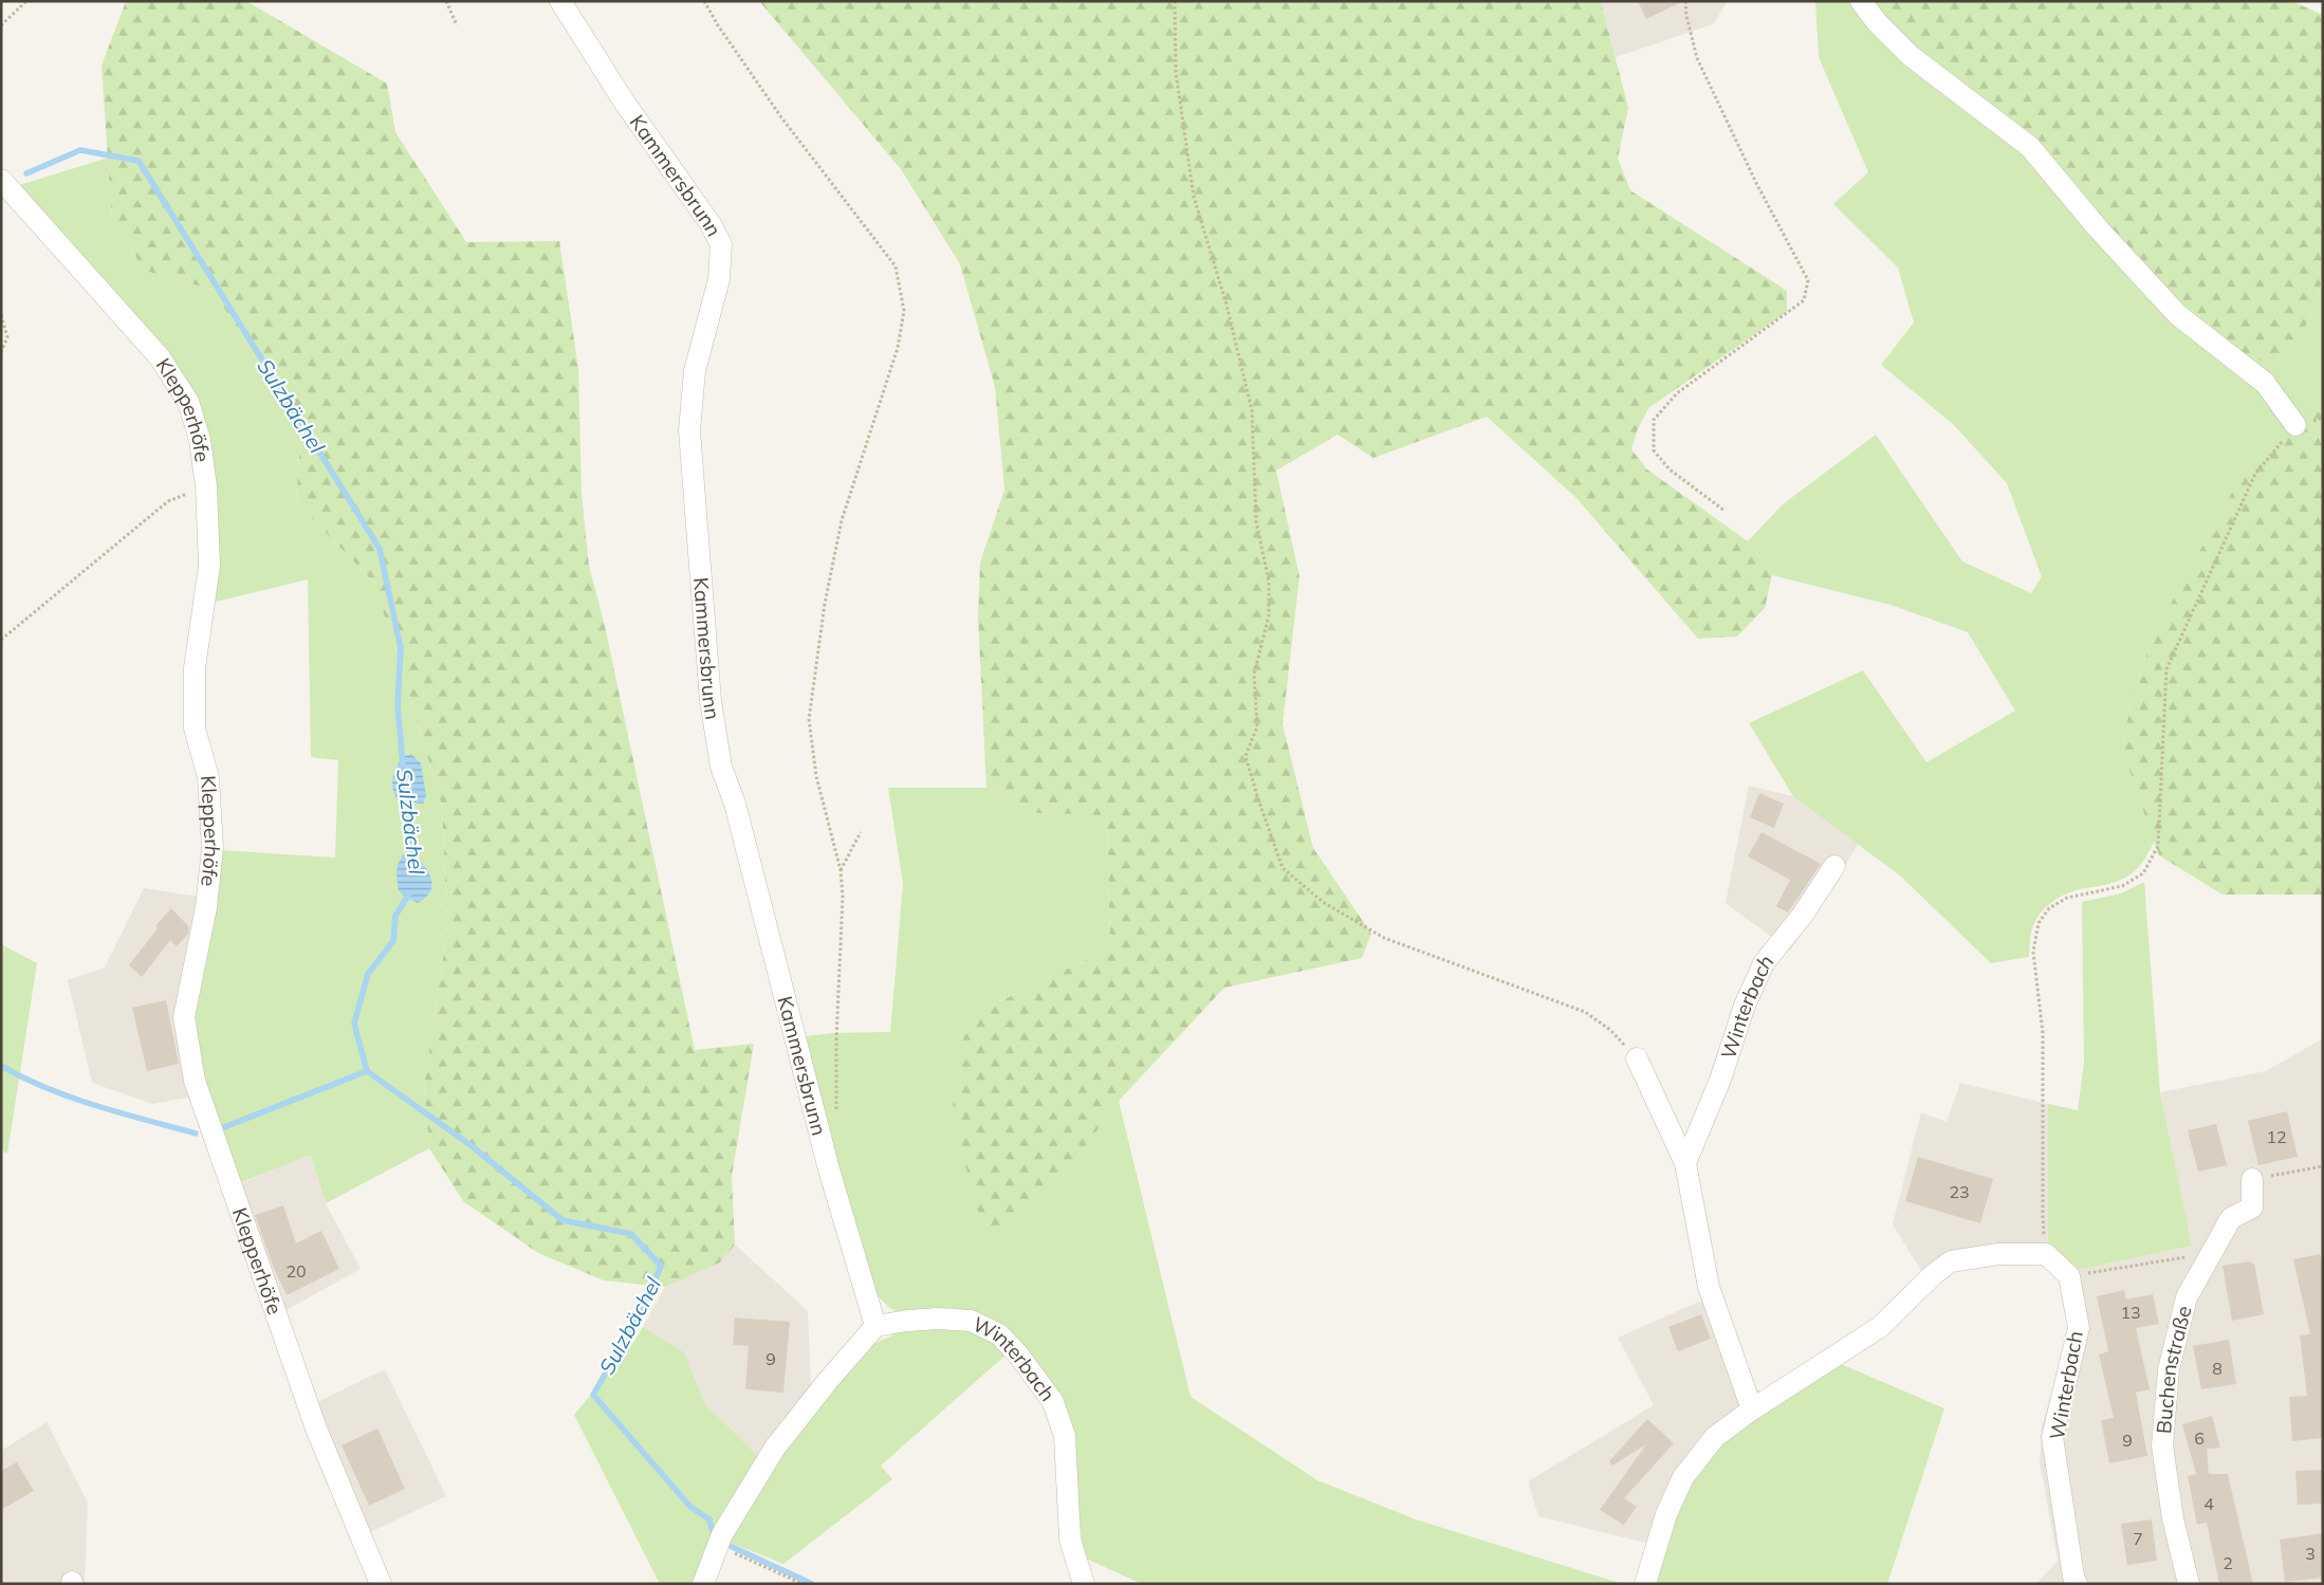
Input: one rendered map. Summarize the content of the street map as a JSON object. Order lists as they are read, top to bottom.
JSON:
{
  "streets": {
    "street": [
      "Kammersbrunn",
      "Klepperhöfe",
      "Winterbach",
      "Buchenstraße"
    ]
  },
  "crossings": [
    ["Kammersbrunn", "Winterbach"]
  ],
  "water": ["Sulzbächel"],
  "house_numbers": [
    "12",
    "23",
    "20",
    "13",
    "9",
    "8",
    "6",
    "9",
    "4",
    "7",
    "3",
    "2"
  ]
}
